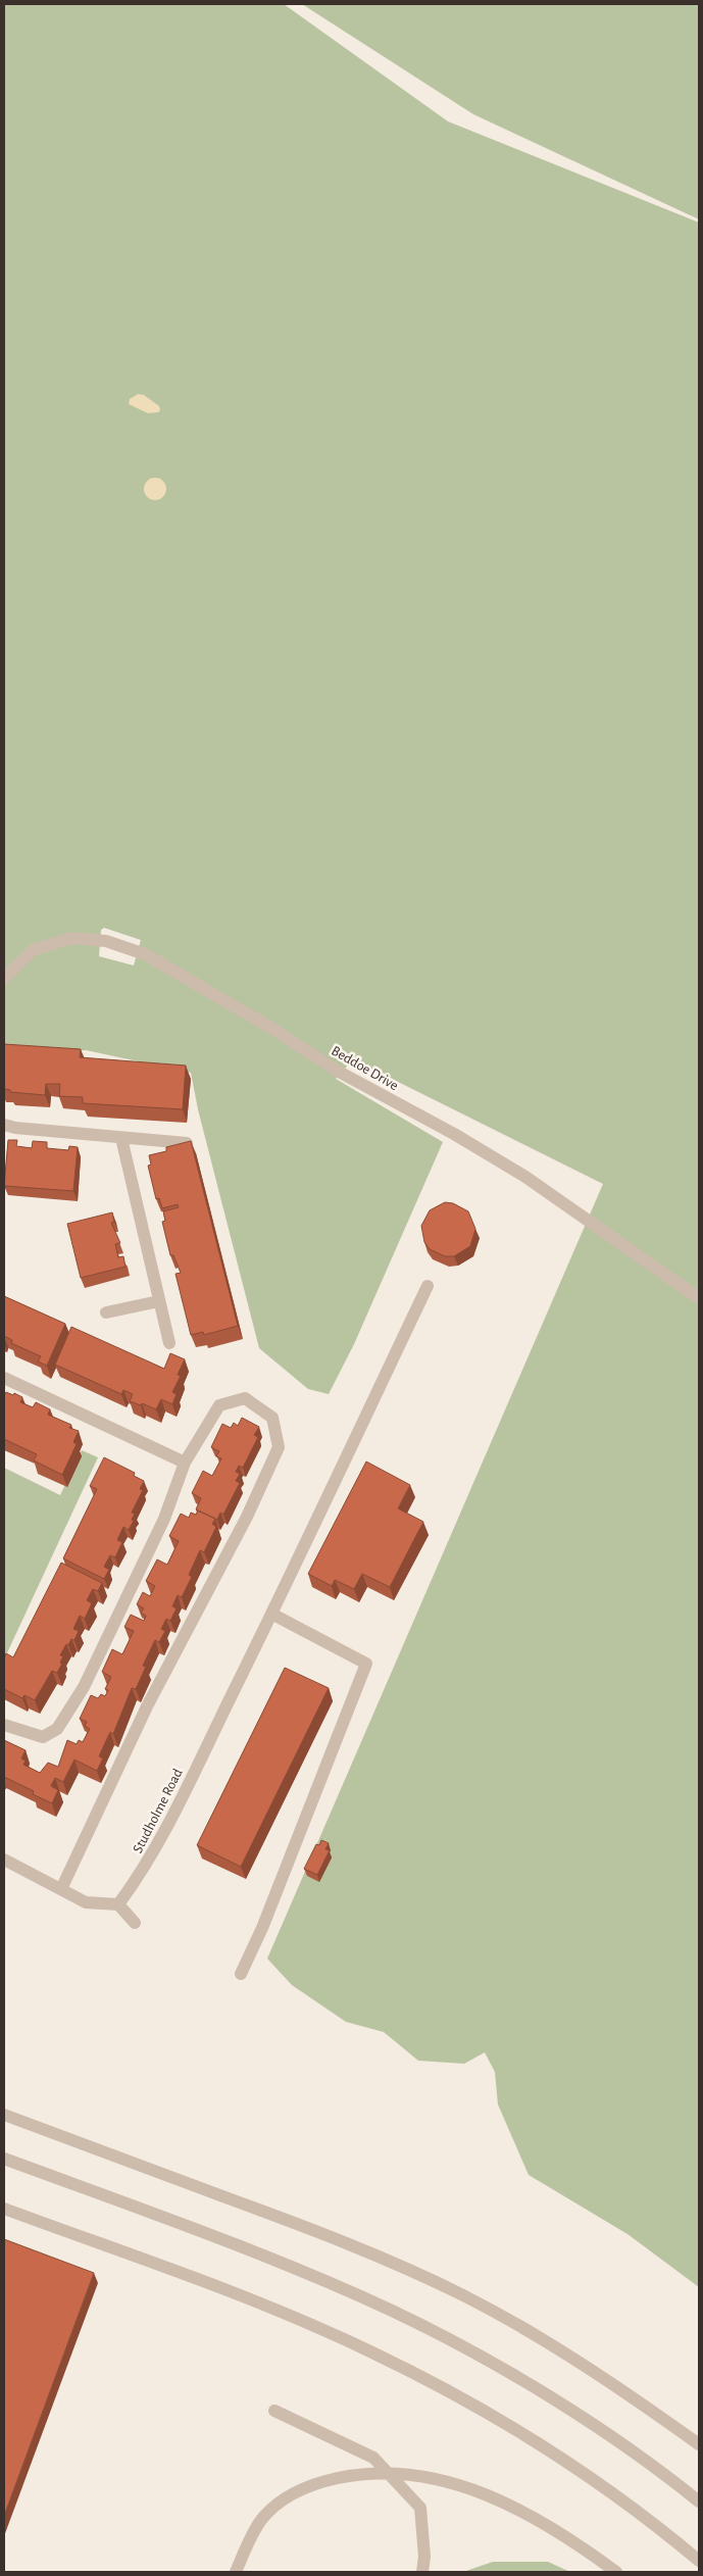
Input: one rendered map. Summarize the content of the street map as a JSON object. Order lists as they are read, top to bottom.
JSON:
{
  "streets": {
    "street": ["Beddoe Drive", "Studholme Road"]
  }
}
